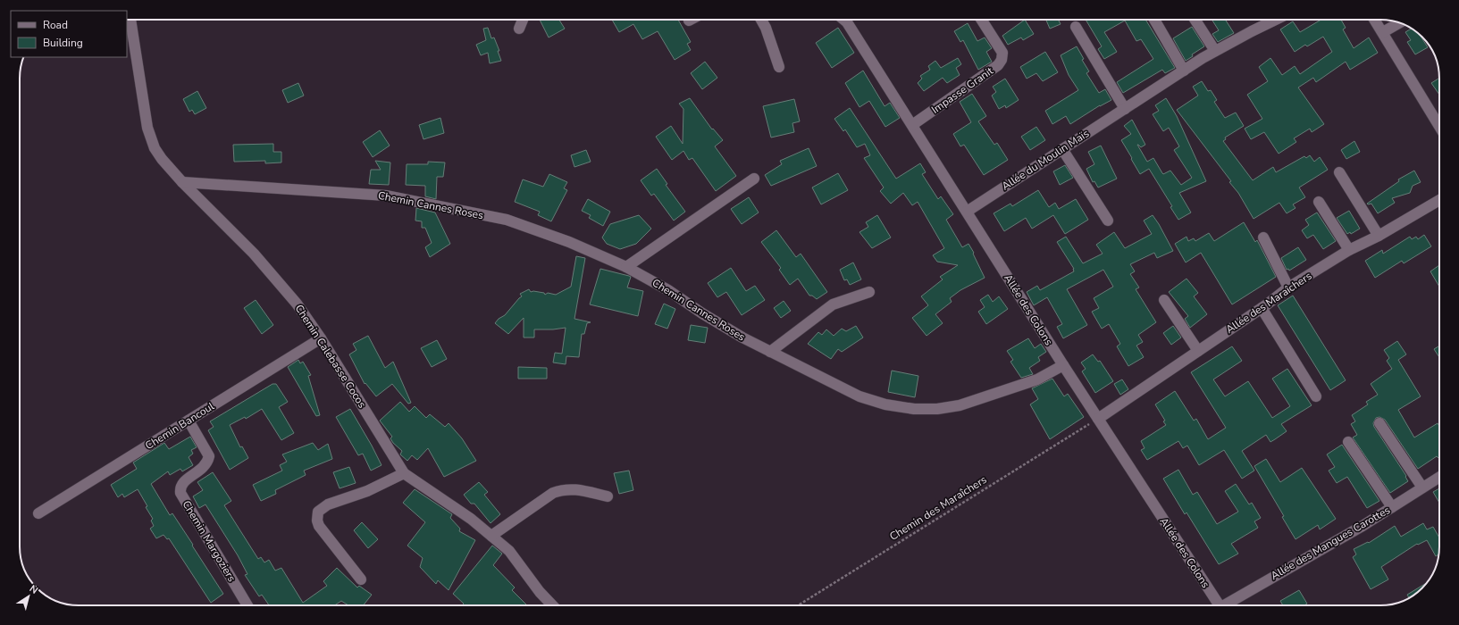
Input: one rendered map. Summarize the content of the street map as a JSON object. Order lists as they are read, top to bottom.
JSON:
{
  "streets": {
    "street": [
      "Impasse Granit",
      "Allée du Moulin Maïs",
      "Chemin Cannes Roses",
      "Allée des Maraîchers",
      "Allée des Colons",
      "Chemin Calebasse Cocos",
      "Chemin Bancoul",
      "Chemin Margoziers",
      "Allée des Mangues Carottes"
    ],
    "path": ["Chemin des Maraîchers"]
  },
  "crossings": [
    ["Impasse Granit", "Allée des Colons"],
    ["Allée du Moulin Maïs", "Allée des Colons"],
    ["Chemin Cannes Roses", "Allée des Colons"],
    ["Chemin Cannes Roses", "Chemin Calebasse Cocos"],
    ["Allée des Maraîchers", "Allée des Colons"],
    ["Allée des Maraîchers", "Chemin des Maraîchers"],
    ["Allée des Colons", "Chemin des Maraîchers"],
    ["Chemin Calebasse Cocos", "Chemin Bancoul"],
    ["Chemin Bancoul", "Chemin Margoziers"]
  ],
  "legend": ["Road", "Building"],
  "north": "top right"
}
